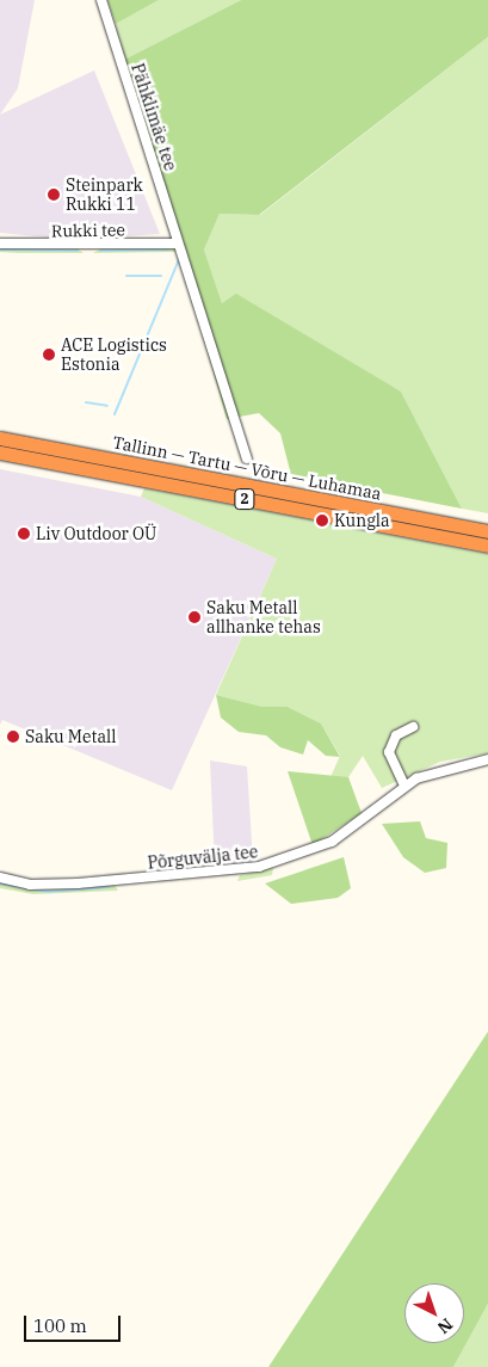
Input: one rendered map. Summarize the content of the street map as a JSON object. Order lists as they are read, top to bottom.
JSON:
{
  "streets": {
    "highway": ["Tallinn — Tartu — Võru — Luhamaa", "2"],
    "street": ["Pähklimäe tee", "Rukki tee", "Põrguvälja tee"]
  },
  "crossings": [
    ["Pähklimäe tee", "Rukki tee"]
  ],
  "places": [
    "Steinpark Rukki 11",
    "ACE Logistics Estonia",
    "Kungla",
    "Liv Outdoor OÜ",
    "Saku Metall allhanke tehas",
    "Saku Metall"
  ],
  "scale_bar": "100 m",
  "north": "bottom right"
}
